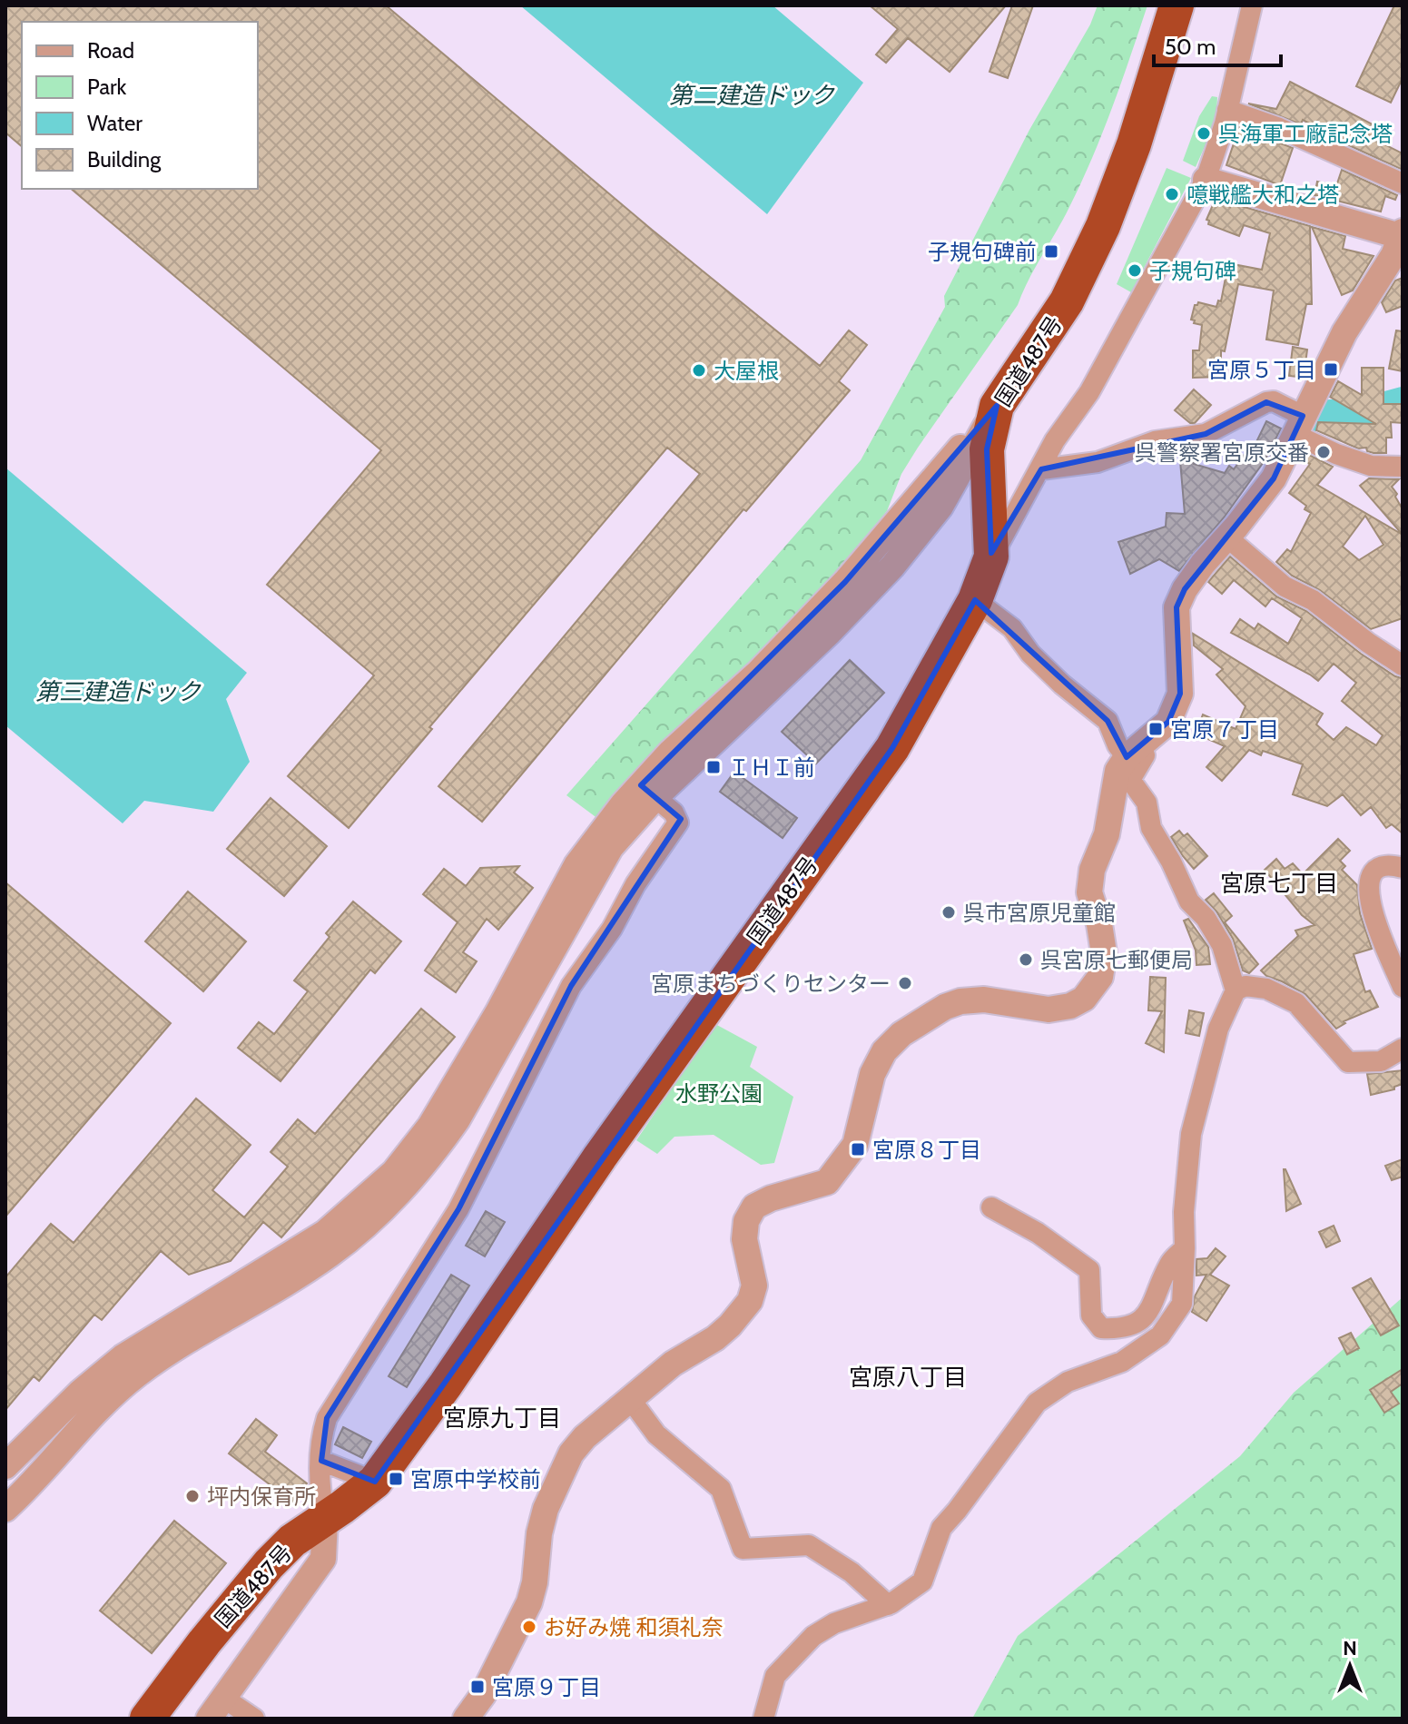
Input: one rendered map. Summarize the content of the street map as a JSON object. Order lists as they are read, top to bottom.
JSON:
{
  "streets": {
    "highway": ["国道487号"]
  },
  "districts": ["宮原七丁目", "宮原八丁目", "宮原九丁目"],
  "water": ["第二建造ドック", "第三建造ドック"],
  "parks": ["水野公園"],
  "places": {
    "other": [
      "呉海軍工廠記念塔",
      "噫戦艦大和之塔",
      "子規句碑",
      "大屋根",
      "呉警察署宮原交番",
      "呉市宮原児童館",
      "呉宮原七郵便局",
      "宮原まちづくりセンター",
      "坪内保育所",
      "お好み焼 和須礼奈"
    ],
    "transit": [
      "子規句碑前",
      "宮原５丁目",
      "宮原７丁目",
      "ＩＨＩ前",
      "宮原８丁目",
      "宮原中学校前",
      "宮原９丁目"
    ]
  },
  "legend": [
    "Road",
    "Park",
    "Water",
    "Building"
  ],
  "scale_bar": "50 m",
  "north": "top"
}
